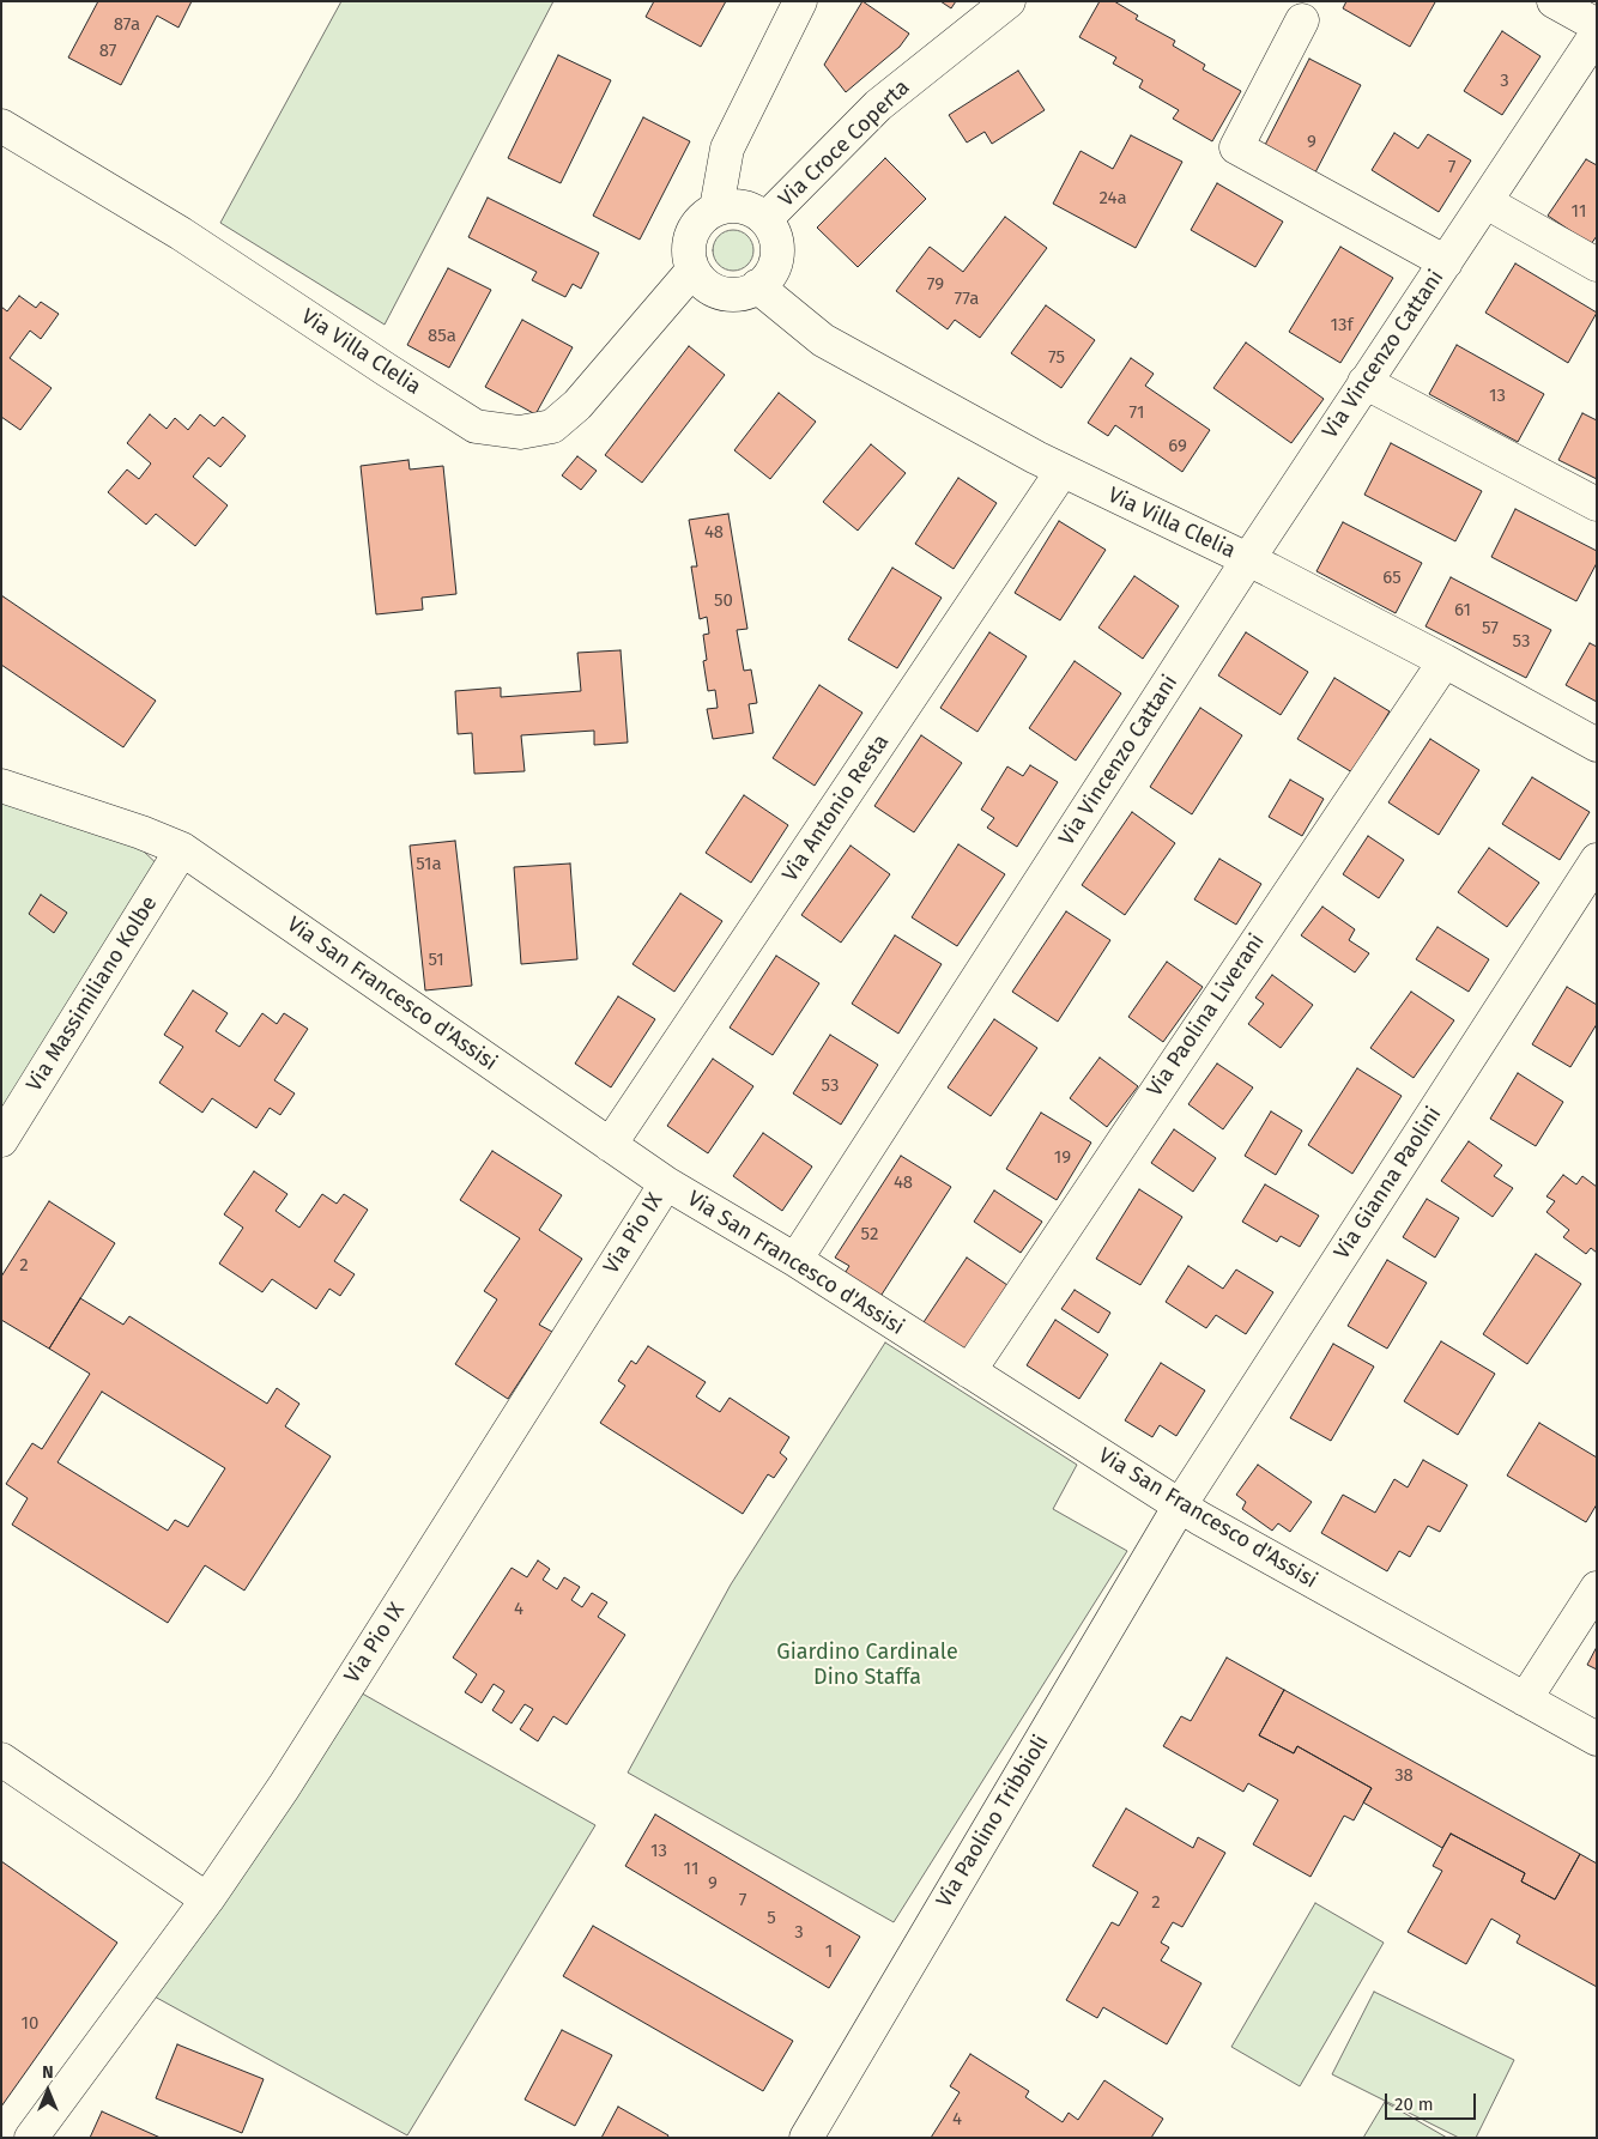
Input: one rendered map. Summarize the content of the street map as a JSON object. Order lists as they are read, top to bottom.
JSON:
{
  "streets": {
    "street": [
      "Via Croce Coperta",
      "Via Villa Clelia",
      "Via Vincenzo Cattani",
      "Via Antonio Resta",
      "Via Massimiliano Kolbe",
      "Via San Francesco d'Assisi",
      "Via Paolina Liverani",
      "Via Gianna Paolini",
      "Via Pio IX",
      "Via Paolino Tribbioli"
    ]
  },
  "crossings": [
    ["Via Croce Coperta", "Via Villa Clelia"],
    ["Via Villa Clelia", "Via Vincenzo Cattani"],
    ["Via Villa Clelia", "Via Antonio Resta"],
    ["Via Villa Clelia", "Via Paolina Liverani"],
    ["Via Vincenzo Cattani", "Via San Francesco d'Assisi"],
    ["Via Antonio Resta", "Via San Francesco d'Assisi"],
    ["Via Massimiliano Kolbe", "Via San Francesco d'Assisi"],
    ["Via San Francesco d'Assisi", "Via Paolina Liverani"],
    ["Via San Francesco d'Assisi", "Via Gianna Paolini"],
    ["Via San Francesco d'Assisi", "Via Pio IX"],
    ["Via San Francesco d'Assisi", "Via Paolino Tribbioli"],
    ["Via Gianna Paolini", "Via Paolino Tribbioli"]
  ],
  "parks": ["Giardino Cardinale Dino Staffa"],
  "house_numbers": [
    "87a",
    "87",
    "3",
    "9",
    "7",
    "24a",
    "11",
    "79",
    "77a",
    "13f",
    "85a",
    "75",
    "13",
    "71",
    "69",
    "48",
    "65",
    "50",
    "61",
    "57",
    "53",
    "51a",
    "51",
    "53",
    "19",
    "48",
    "52",
    "2",
    "4",
    "38",
    "13",
    "11",
    "9",
    "7",
    "2",
    "5",
    "3",
    "1",
    "10",
    "4"
  ],
  "scale_bar": "20 m",
  "north": "top"
}
